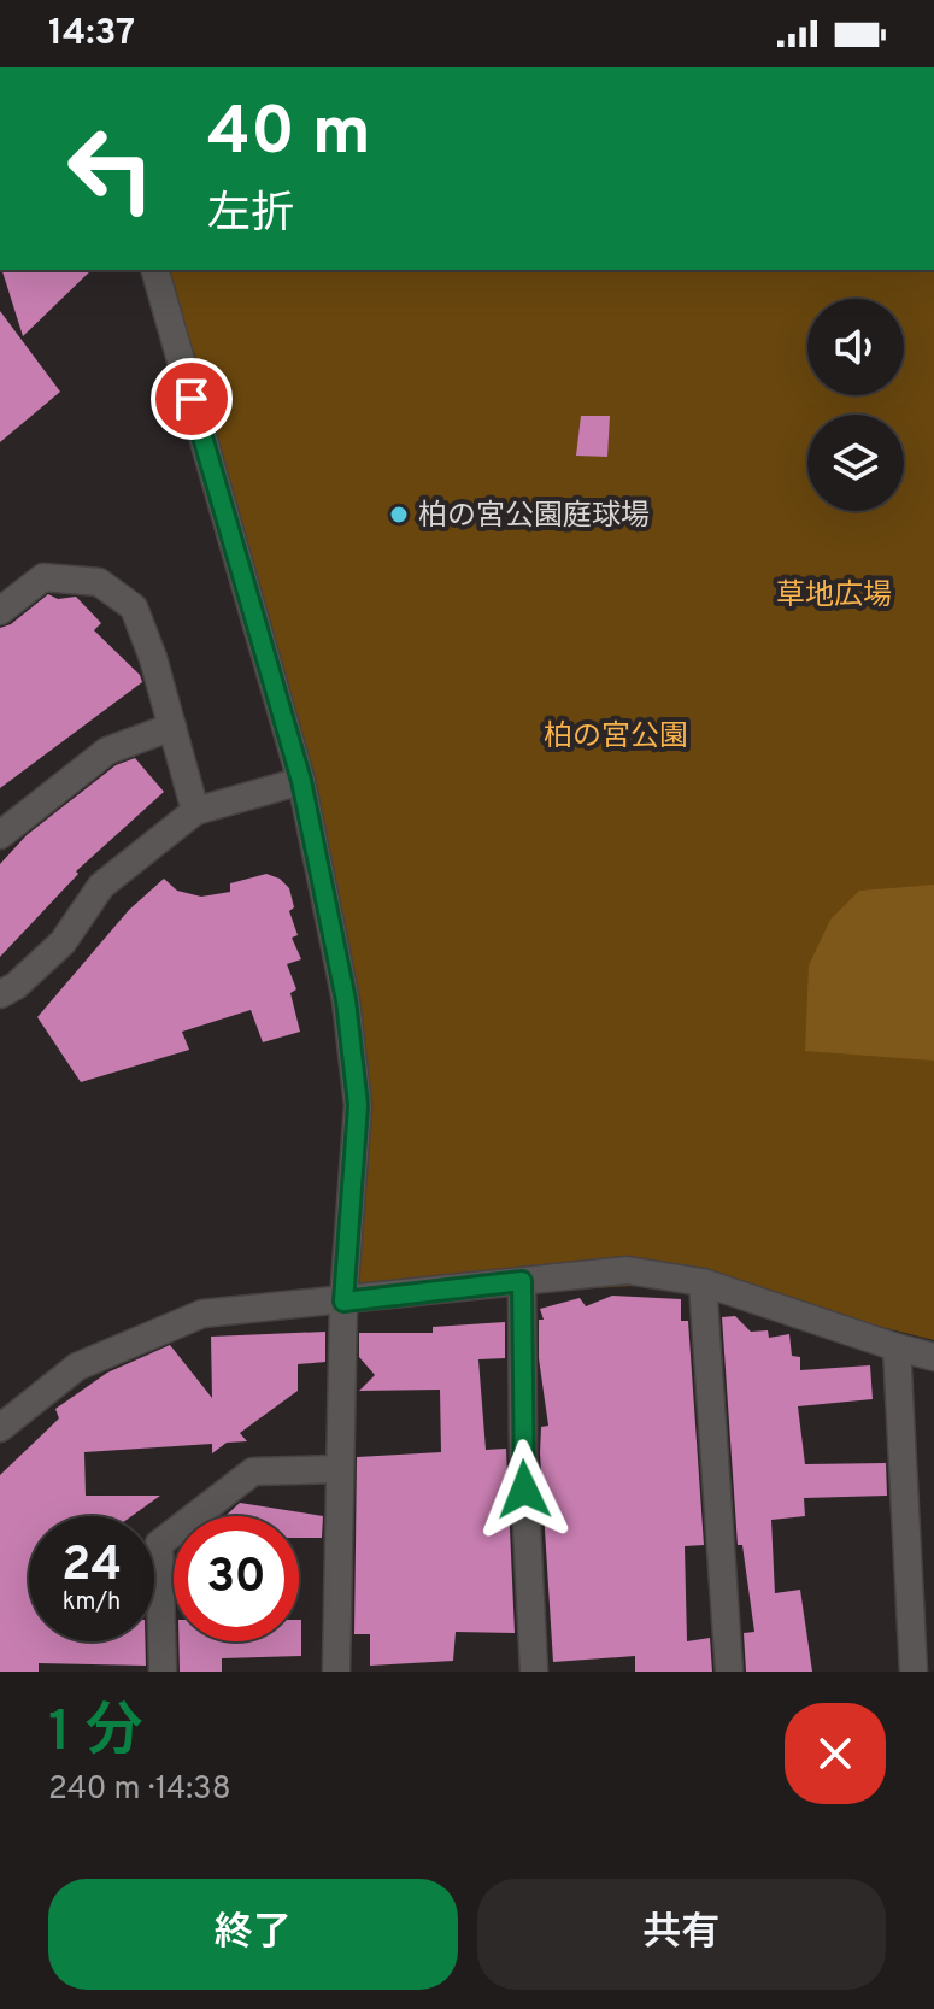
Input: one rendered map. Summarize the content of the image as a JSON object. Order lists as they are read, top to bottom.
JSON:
{
  "parks": ["草地広場", "柏の宮公園"],
  "places": ["柏の宮公園庭球場"],
  "page": {
    "status": "14:37",
    "turn": ["40 m", "左折"],
    "speed": "24 km/h",
    "limit": "30",
    "heading": ["1 分", "240 m · 14:38"],
    "buttons": ["終了", "共有"]
  }
}
